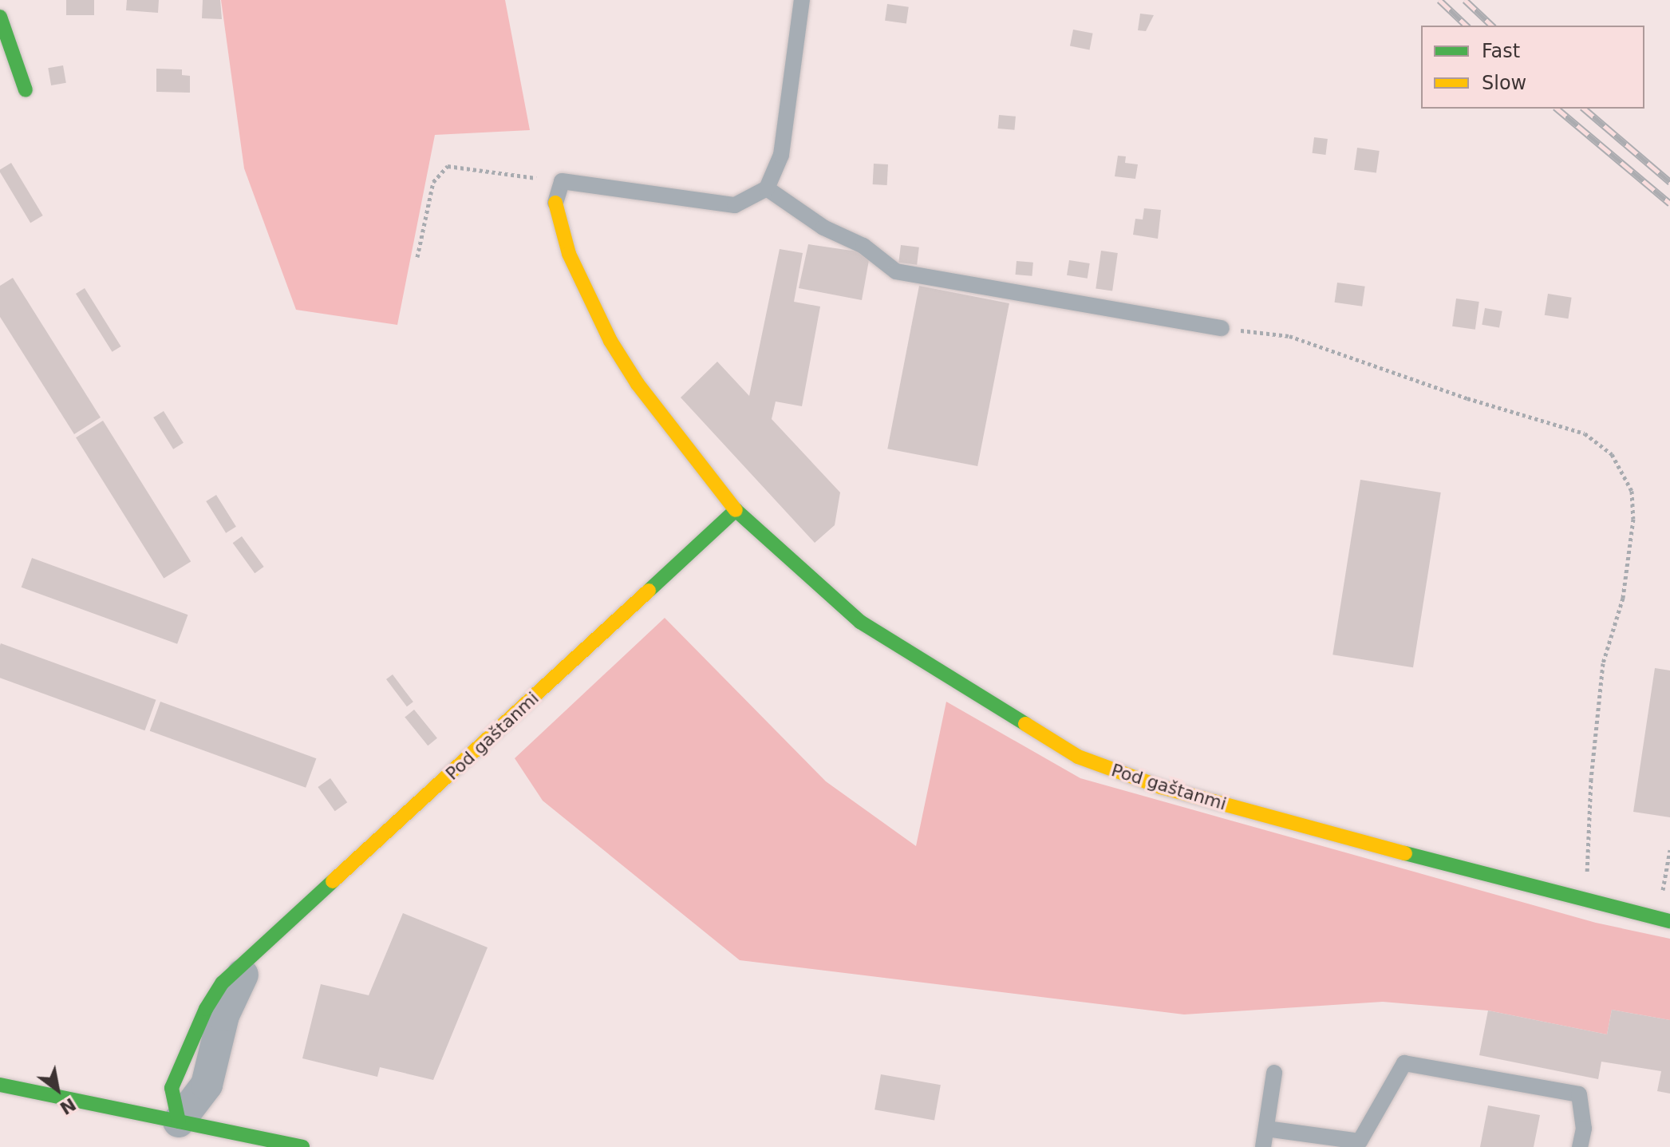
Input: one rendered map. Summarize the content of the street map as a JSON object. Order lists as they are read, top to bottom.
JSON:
{
  "streets": {
    "street": ["Pod gaštanmi"]
  },
  "legend": ["Fast", "Slow"],
  "north": "bottom right"
}
